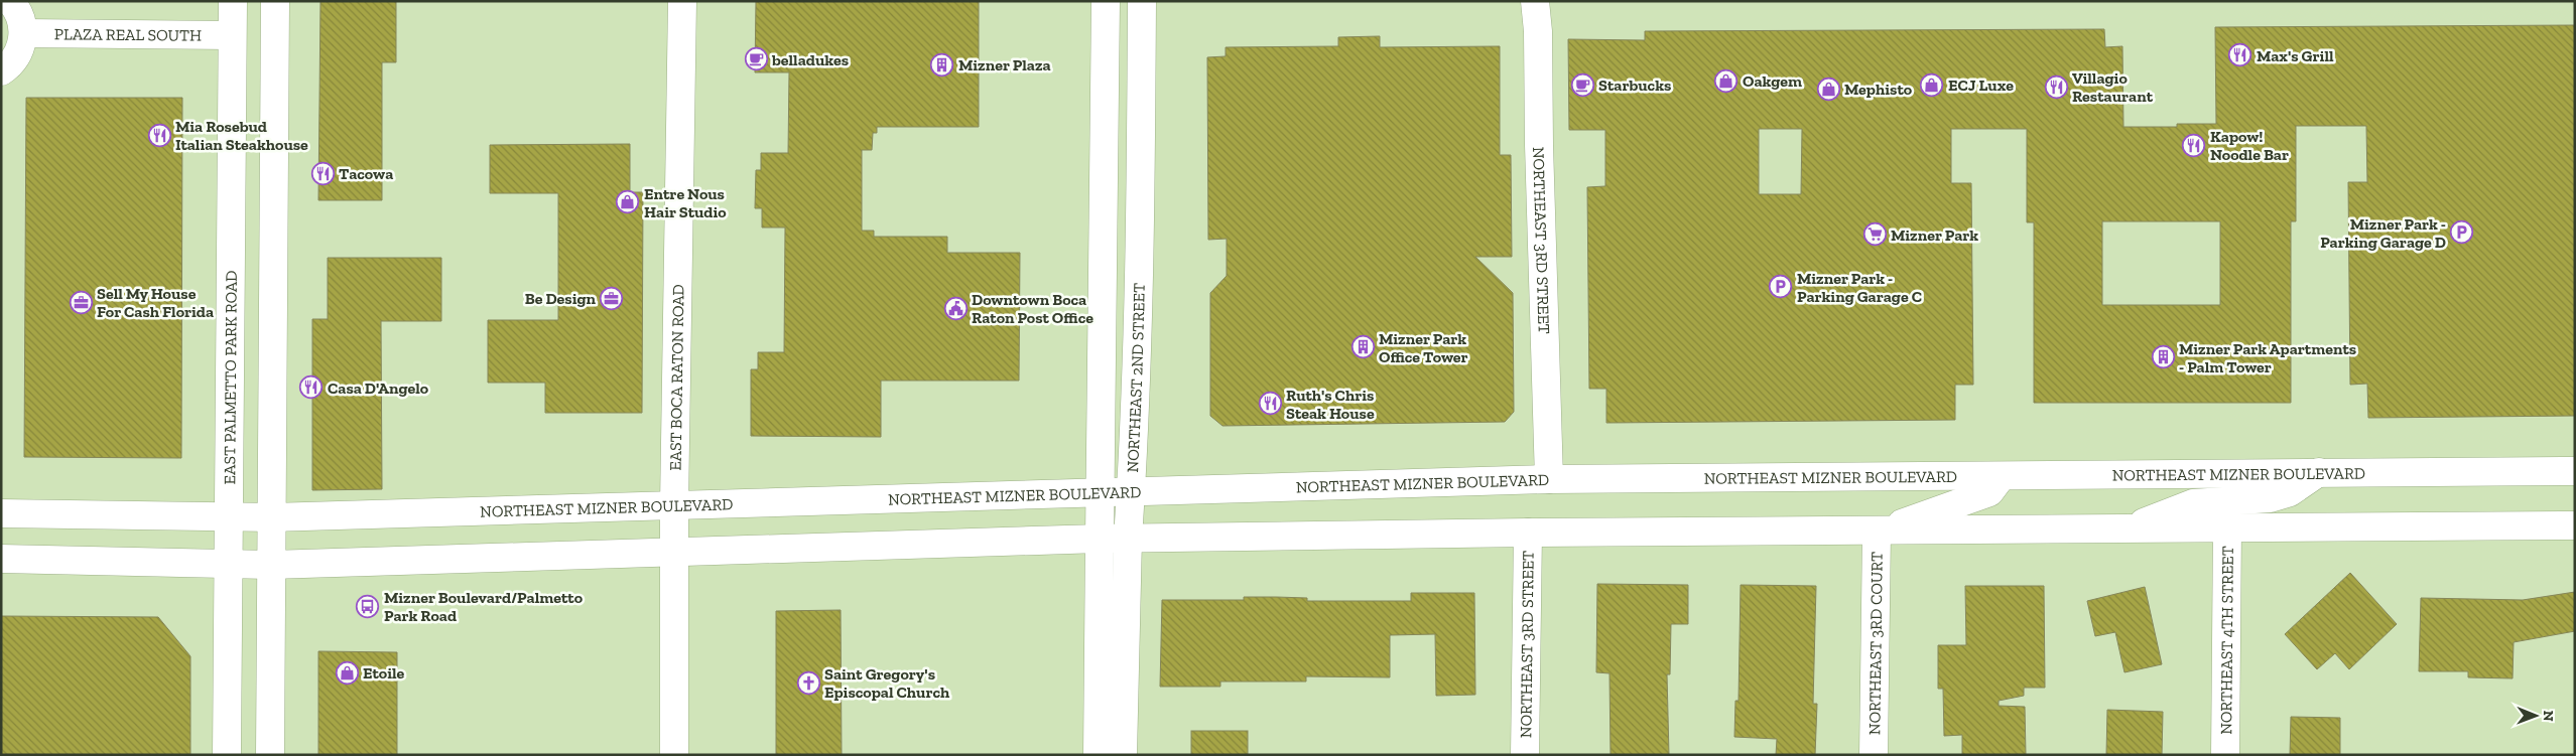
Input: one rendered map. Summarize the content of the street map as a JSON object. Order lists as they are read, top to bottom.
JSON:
{
  "streets": {
    "main road": [
      "PLAZA REAL SOUTH",
      "NORTHEAST 3RD STREET",
      "EAST PALMETTO PARK ROAD",
      "EAST BOCA RATON ROAD",
      "NORTHEAST 2ND STREET",
      "NORTHEAST MIZNER BOULEVARD",
      "NORTHEAST 4TH STREET",
      "NORTHEAST 3RD COURT"
    ]
  },
  "crossings": [
    ["PLAZA REAL SOUTH", "EAST PALMETTO PARK ROAD"],
    ["NORTHEAST 3RD STREET", "NORTHEAST MIZNER BOULEVARD"],
    ["EAST PALMETTO PARK ROAD", "NORTHEAST MIZNER BOULEVARD"],
    ["EAST BOCA RATON ROAD", "NORTHEAST MIZNER BOULEVARD"],
    ["NORTHEAST 2ND STREET", "NORTHEAST MIZNER BOULEVARD"]
  ],
  "places": {
    "restaurant": [
      "Max's Grill",
      "Villagio Restaurant",
      "Mia Rosebud Italian Steakhouse",
      "Kapow! Noodle Bar",
      "Tacowa",
      "Casa D'Angelo",
      "Ruth's Chris Steak House"
    ],
    "cafe": ["belladukes", "Starbucks"],
    "building": ["Mizner Plaza", "Mizner Park Office Tower", "Mizner Park Apartments - Palm Tower"],
    "shop": [
      "Oakgem",
      "ECJ Luxe",
      "Mephisto",
      "Entre Nous Hair Studio",
      "Etoile"
    ],
    "parking": ["Mizner Park - Parking Garage D", "Mizner Park - Parking Garage C"],
    "supermarket": ["Mizner Park"],
    "office": ["Be Design", "Sell My House For Cash Florida"],
    "public building": ["Downtown Boca Raton Post Office"],
    "bus stop": ["Mizner Boulevard/Palmetto Park Road"],
    "church": ["Saint Gregory's Episcopal Church"]
  },
  "north": "right"
}
